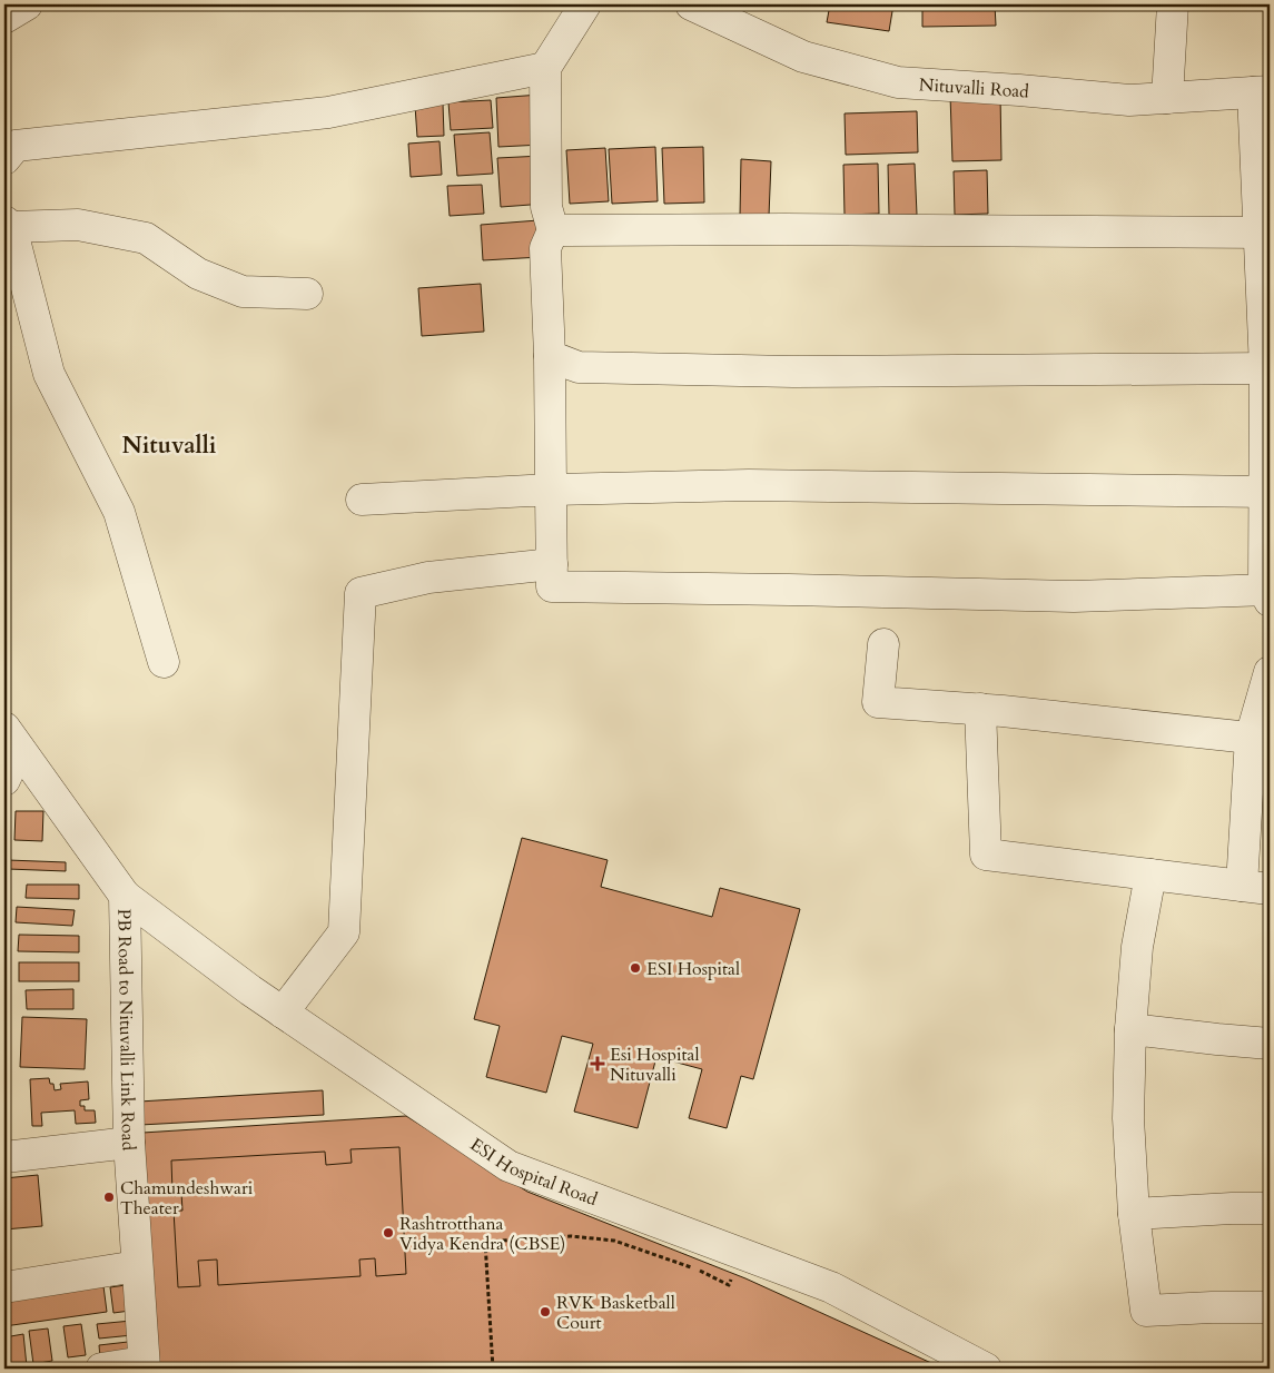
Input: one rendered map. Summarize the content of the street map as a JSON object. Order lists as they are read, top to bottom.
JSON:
{
  "streets": {
    "street": ["Nituvalli Road", "PB Road to Nituvalli Link Road", "ESI Hospital Road"]
  },
  "crossings": [
    ["PB Road to Nituvalli Link Road", "ESI Hospital Road"]
  ],
  "districts": ["Nituvalli"],
  "places": {
    "other": [
      "ESI Hospital",
      "Chamundeshwari Theater",
      "Rashtrotthana Vidya Kendra (CBSE)",
      "RVK Basketball Court"
    ],
    "health": ["Esi Hospital Nituvalli"]
  }
}
